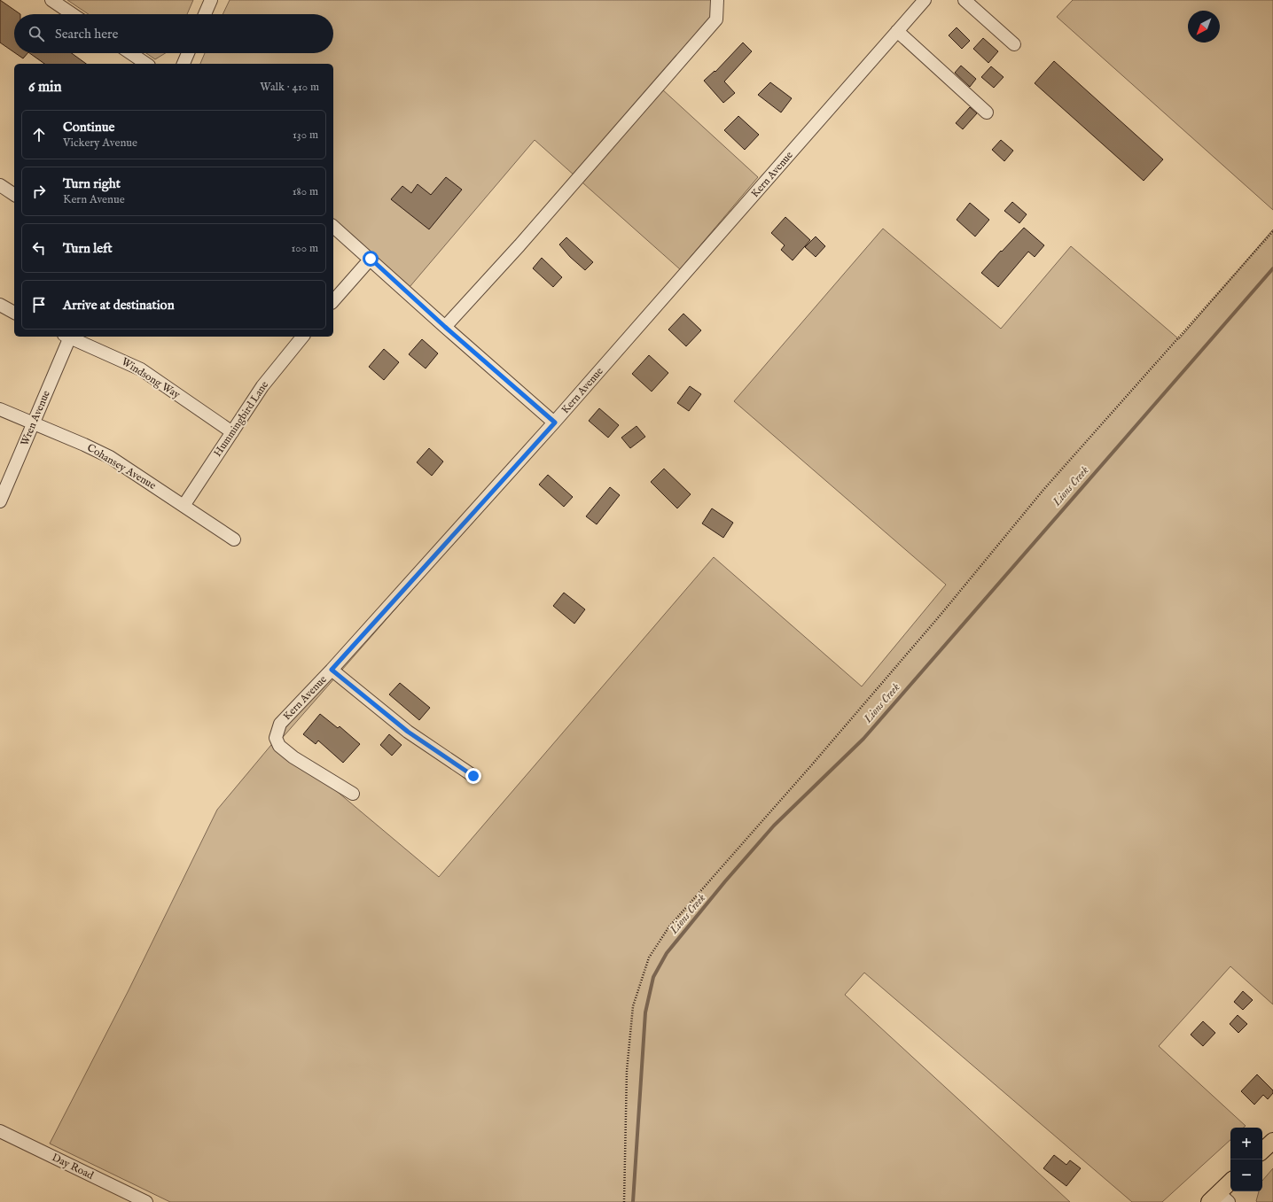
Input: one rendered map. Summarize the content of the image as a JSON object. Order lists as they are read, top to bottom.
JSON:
{
  "streets": {
    "street": [
      "Kern Avenue",
      "Windsong Way",
      "Wren Avenue",
      "Hummingbird Lane",
      "Cohansey Avenue",
      "Day Road"
    ]
  },
  "crossings": [
    ["Windsong Way", "Hummingbird Lane"],
    ["Wren Avenue", "Cohansey Avenue"],
    ["Hummingbird Lane", "Cohansey Avenue"]
  ],
  "water": ["Lions Creek"],
  "north": "bottom left",
  "page": {
    "search": "Search here",
    "heading": ["6 min", "Walk · 410 m"],
    "list": [
      ["Continue", "Vickery Avenue", "130 m"],
      ["Turn right", "Kern Avenue", "180 m"],
      ["Turn left", "100 m"],
      "Arrive at destination"
    ],
    "map_buttons": ["+", "−"]
  }
}
